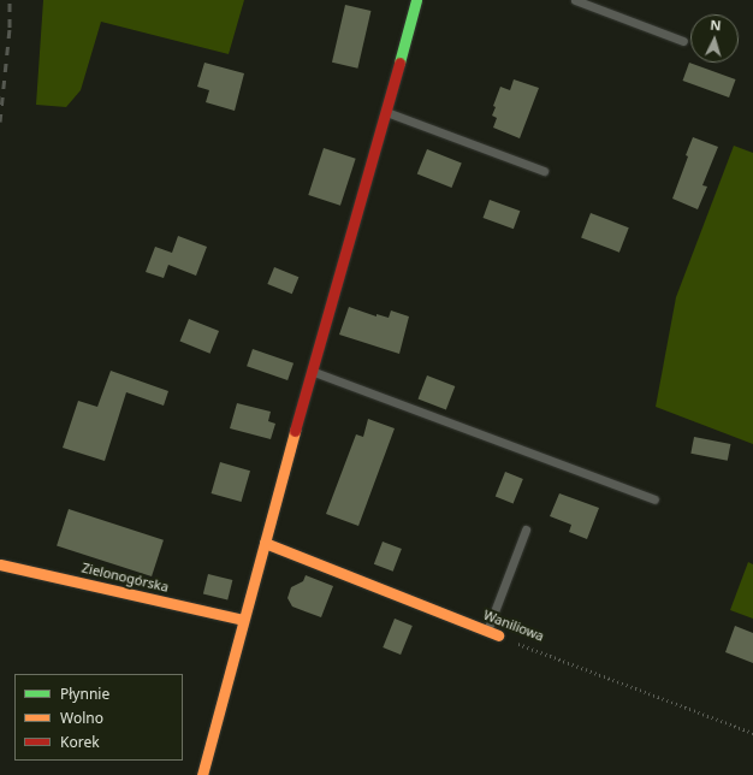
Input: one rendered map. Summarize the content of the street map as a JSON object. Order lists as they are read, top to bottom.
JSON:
{
  "streets": {
    "street": ["Zielonogórska", "Waniliowa"]
  },
  "legend": ["Płynnie", "Wolno", "Korek"],
  "north": "top"
}
